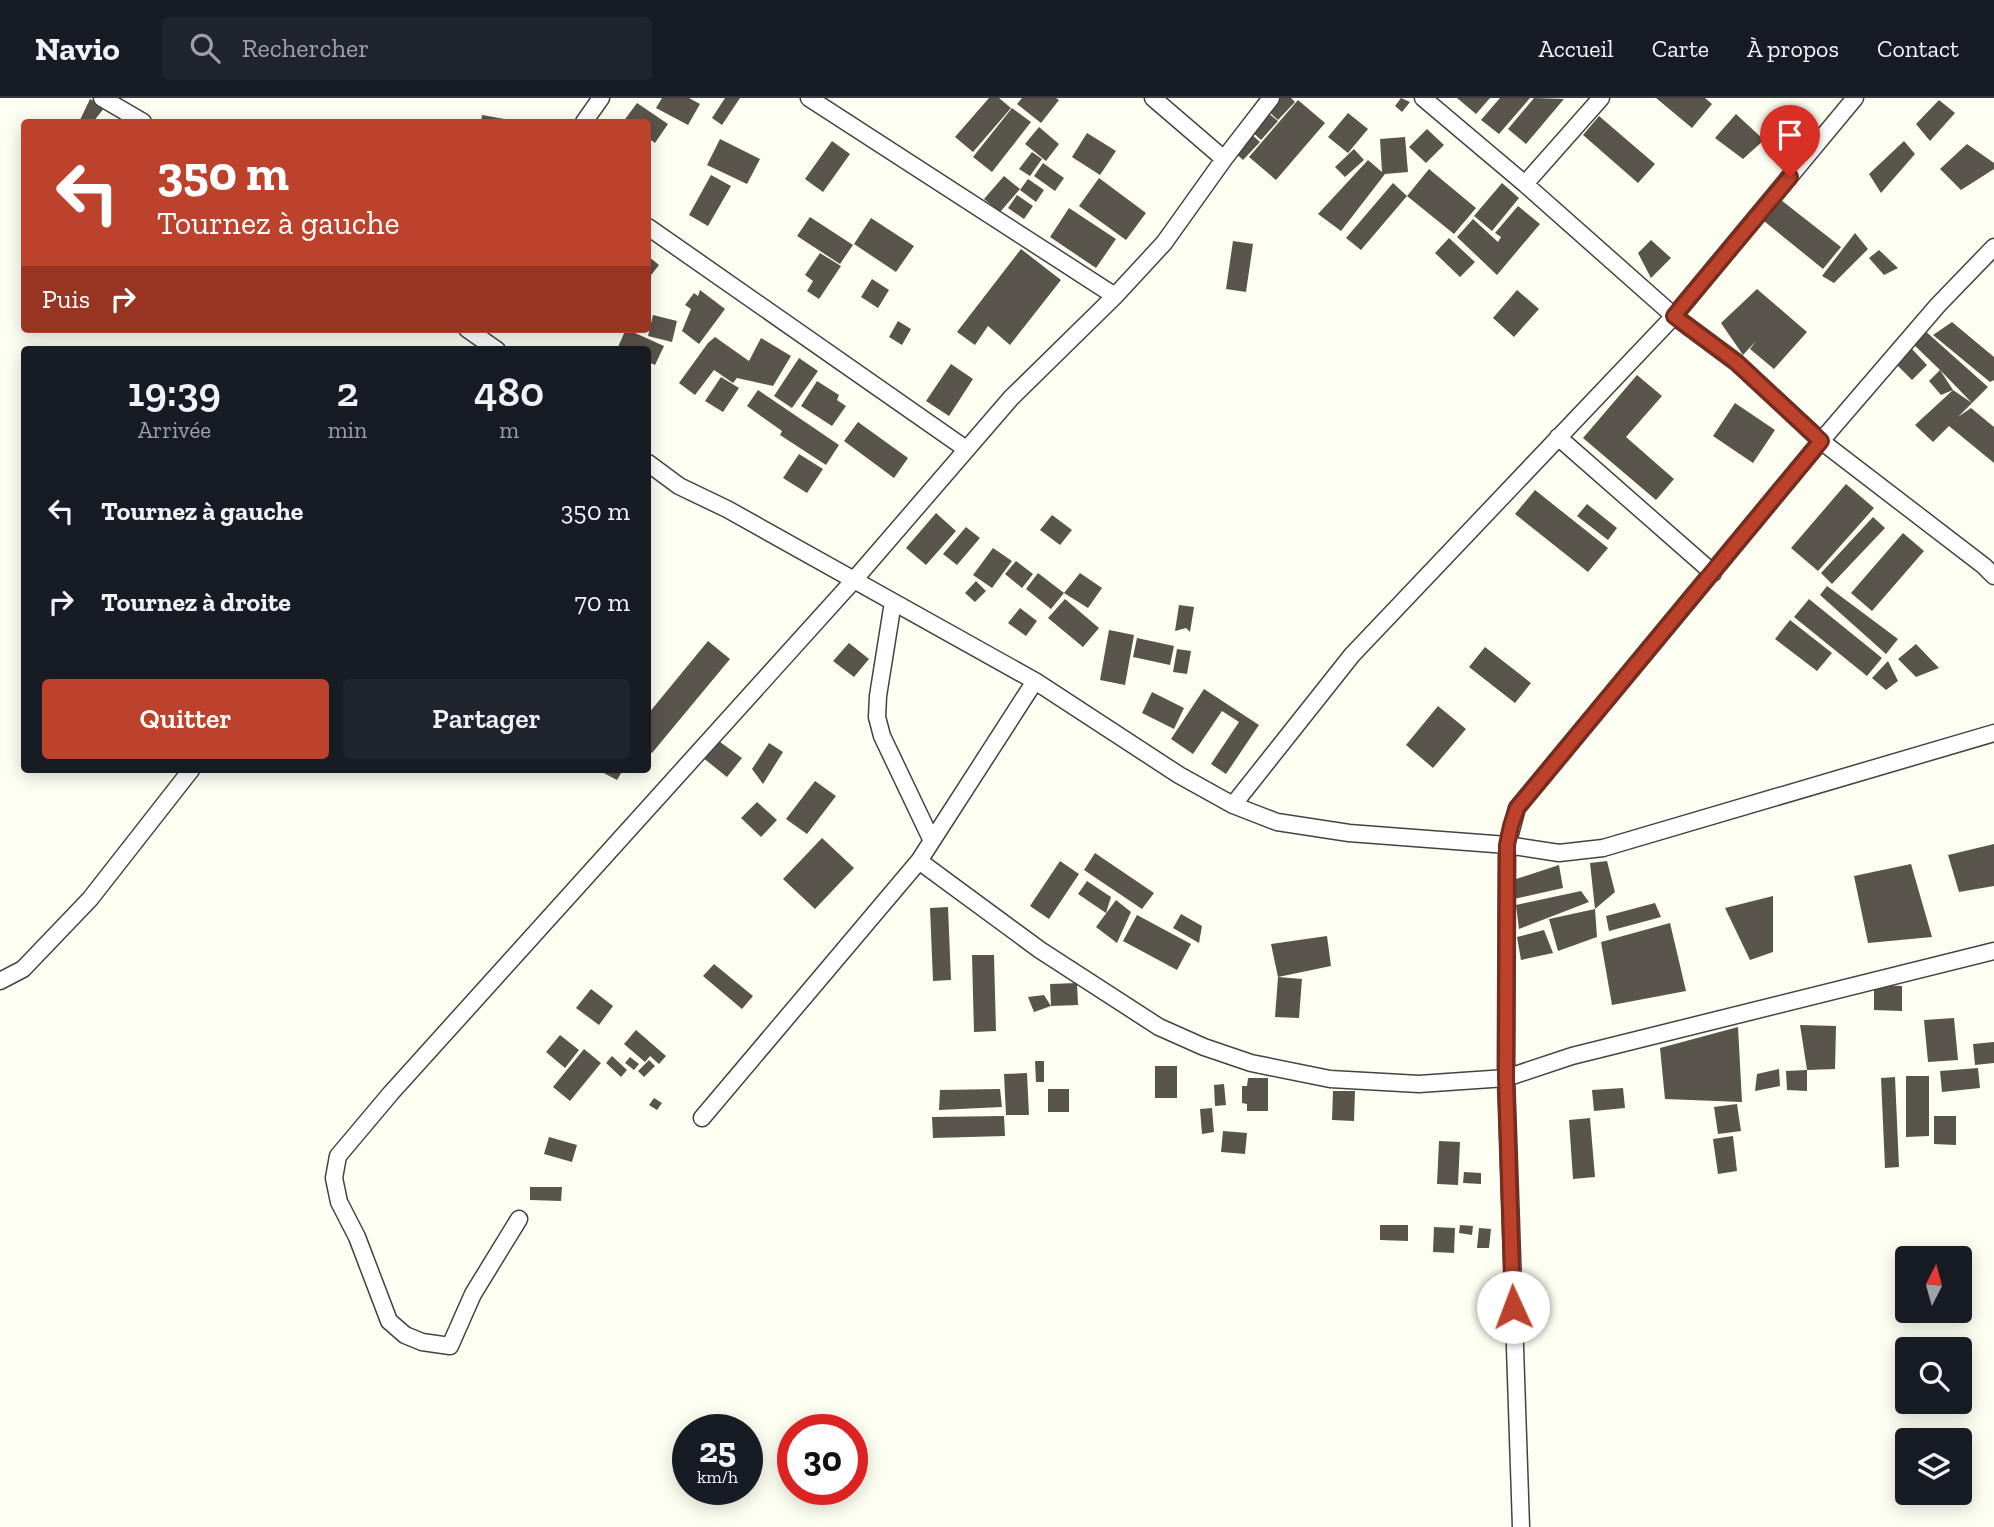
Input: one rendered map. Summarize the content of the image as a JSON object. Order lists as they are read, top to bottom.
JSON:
{
  "north": "top",
  "page": {
    "header": "Navio",
    "search": "Rechercher",
    "nav": [
      "Accueil",
      "Carte",
      "À propos",
      "Contact"
    ],
    "turn": ["350 m", "Tournez à gauche"],
    "then": "Puis",
    "eta": [
      "19:39",
      "Arrivée",
      "2",
      "min",
      "480",
      "m"
    ],
    "list": [
      {
        "name": "Tournez à gauche",
        "value": "350 m"
      },
      {
        "name": "Tournez à droite",
        "value": "70 m"
      }
    ],
    "buttons": ["Quitter", "Partager"],
    "speed": "25 km/h",
    "limit": "30"
  }
}
